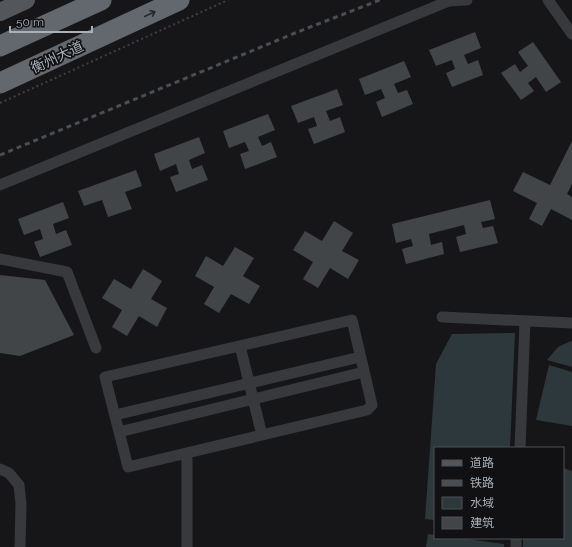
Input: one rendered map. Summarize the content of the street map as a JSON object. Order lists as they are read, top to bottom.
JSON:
{
  "streets": {
    "highway": ["衡州大道"]
  },
  "legend": [
    "道路",
    "铁路",
    "水域",
    "建筑"
  ],
  "scale_bar": "50 m"
}
